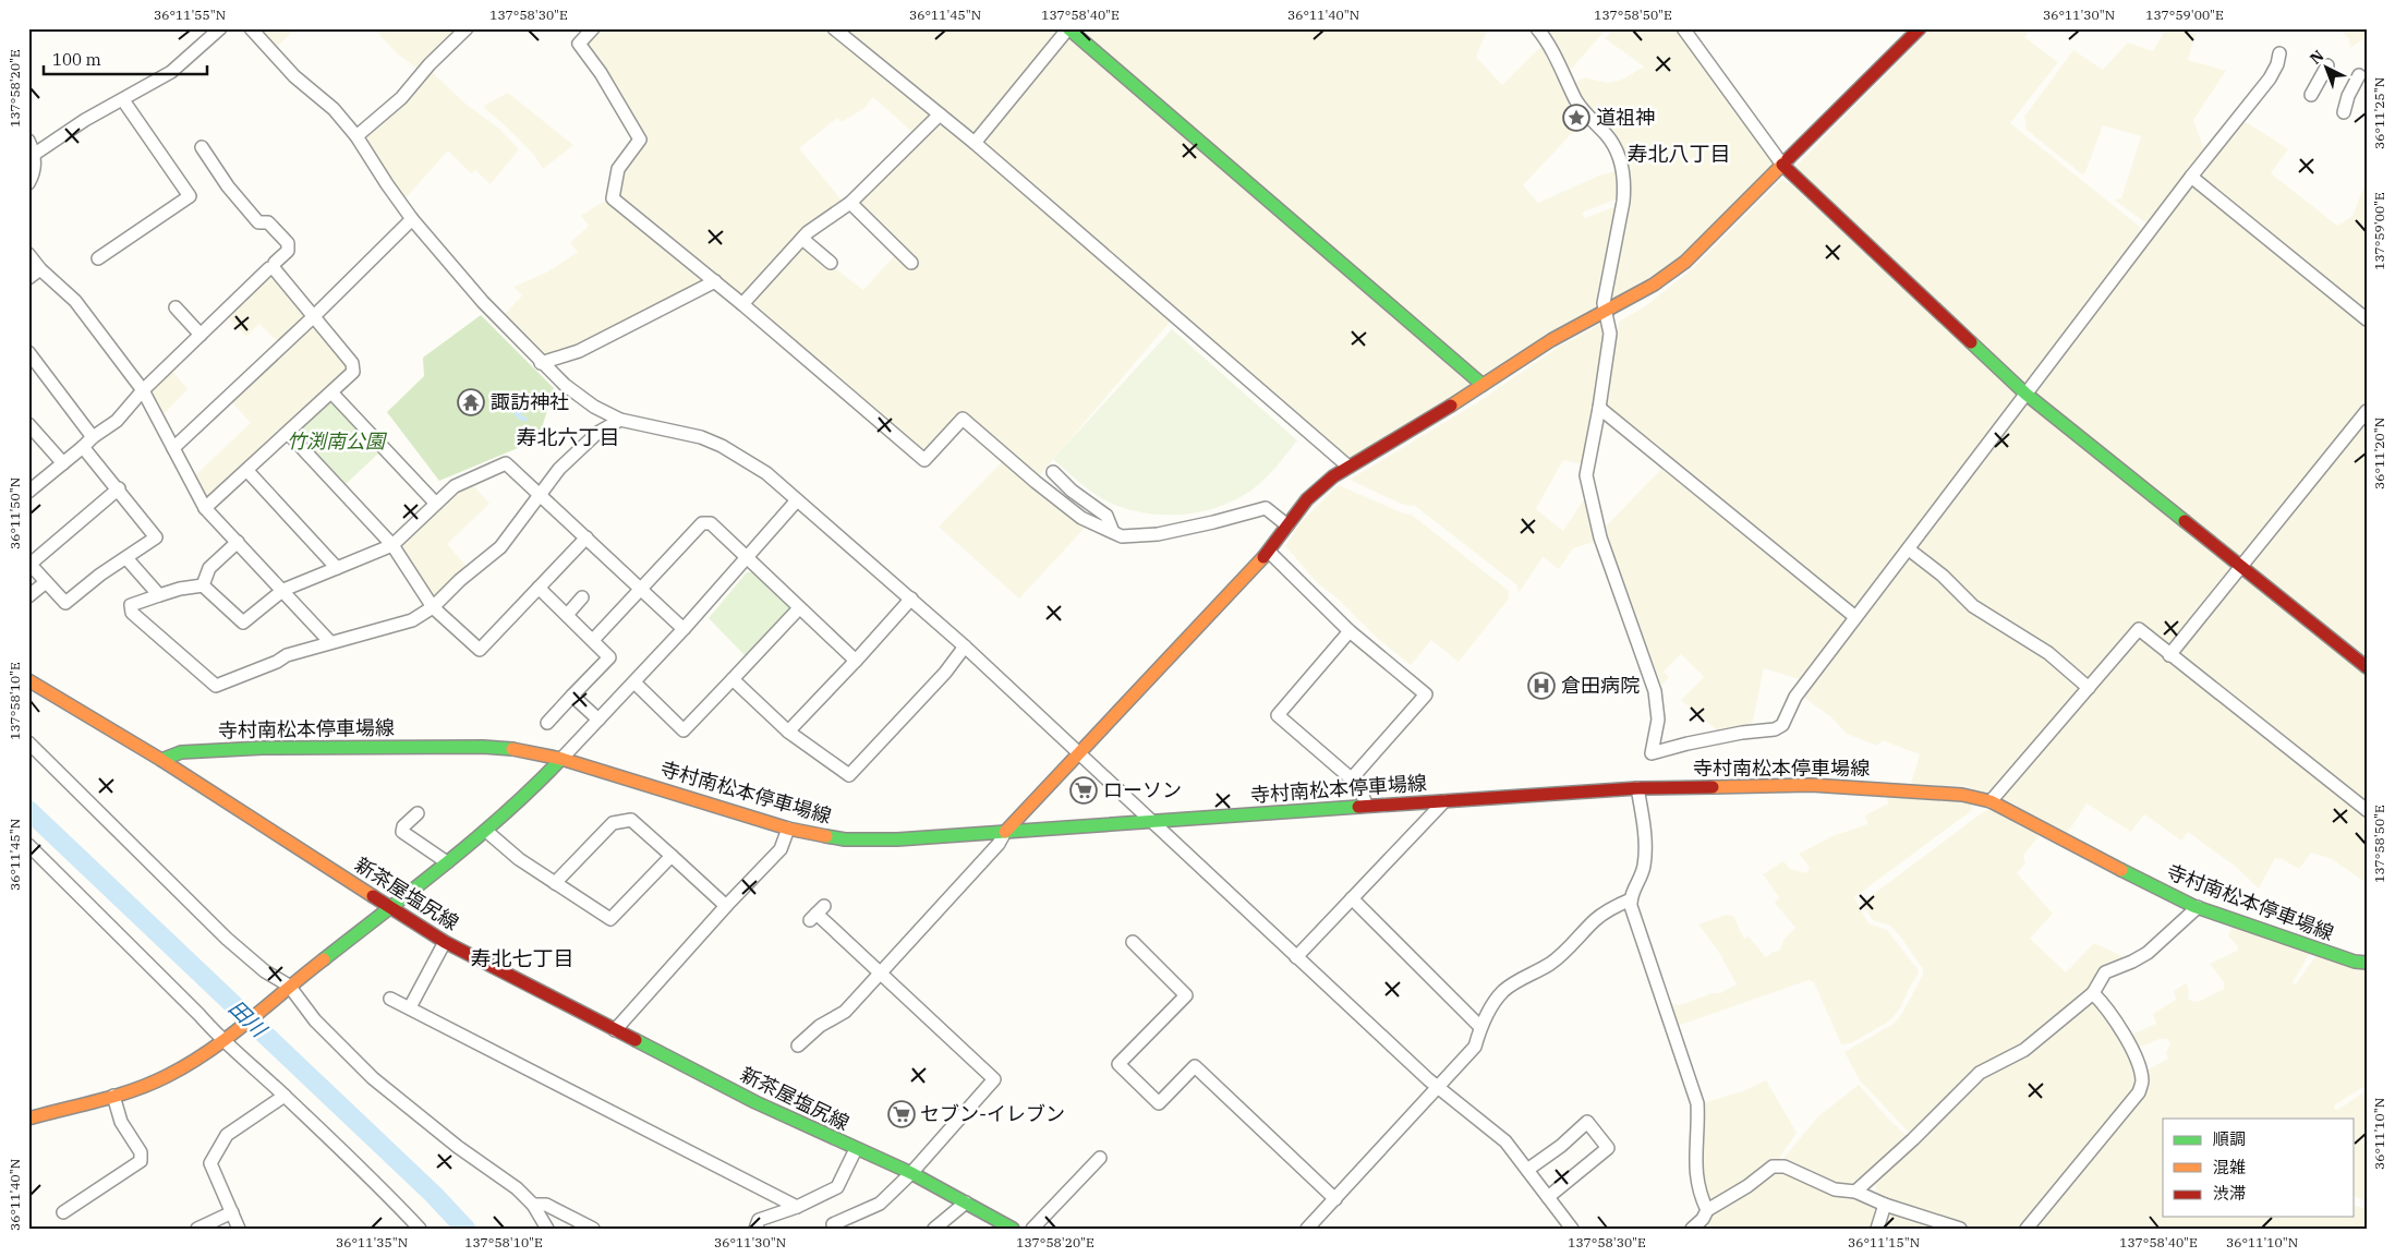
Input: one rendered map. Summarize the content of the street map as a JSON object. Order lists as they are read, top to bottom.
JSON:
{
  "streets": {
    "main road": ["寺村南松本停車場線", "新茶屋塩尻線"]
  },
  "crossings": [
    ["寺村南松本停車場線", "新茶屋塩尻線"]
  ],
  "districts": ["寿北八丁目", "寿北六丁目", "寿北七丁目"],
  "water": ["田川"],
  "parks": ["竹渕南公園"],
  "places": {
    "place": ["道祖神"],
    "temple": ["諏訪神社"],
    "hospital": ["倉田病院"],
    "supermarket": ["ローソン", "セブン-イレブン"]
  },
  "legend": ["順調", "混雑", "渋滞"],
  "scale_bar": "100 m",
  "north": "top left",
  "coordinates": [
    "36°11'55\"N",
    "137°58'30\"E",
    "36°11'45\"N",
    "137°58'40\"E",
    "36°11'40\"N",
    "137°58'50\"E",
    "36°11'30\"N",
    "137°59'00\"E",
    "137°58'20\"E",
    "36°11'25\"N",
    "36°11'20\"N",
    "36°11'50\"N",
    "137°58'10\"E",
    "36°11'10\"N",
    "36°11'35\"N",
    "36°11'15\"N"
  ]
}
